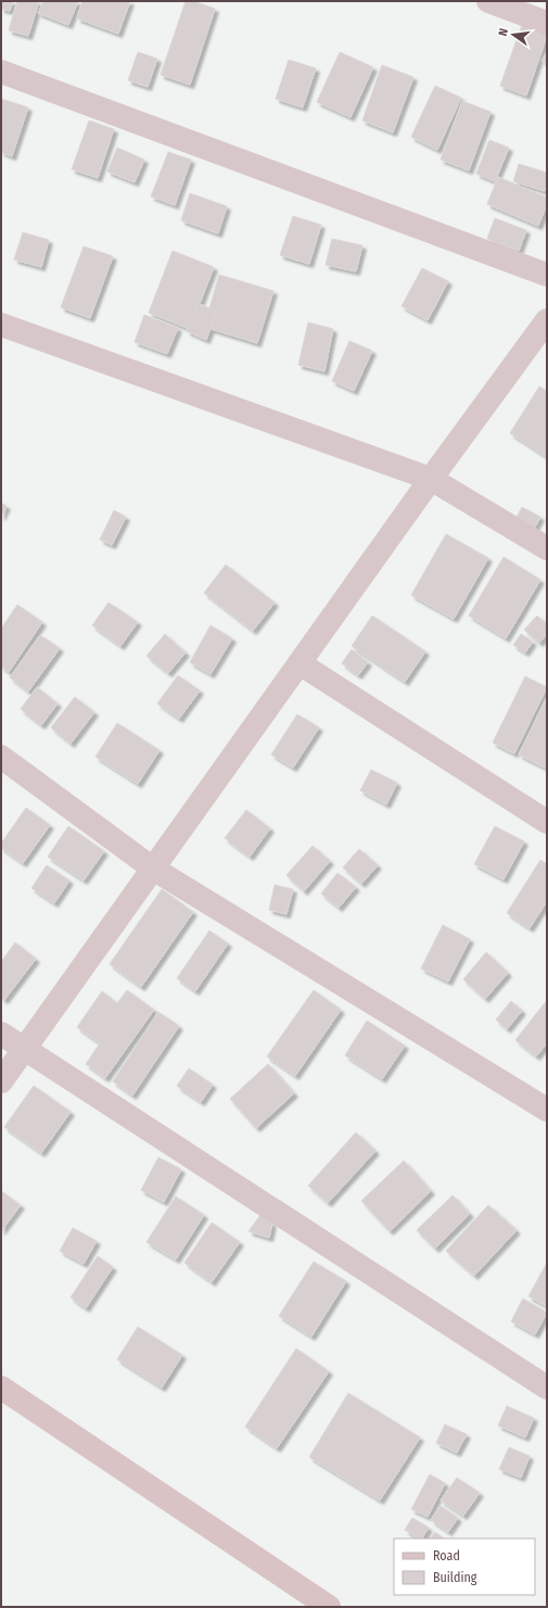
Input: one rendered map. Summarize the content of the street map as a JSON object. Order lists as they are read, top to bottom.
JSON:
{
  "legend": ["Road", "Building"],
  "north": "left"
}
